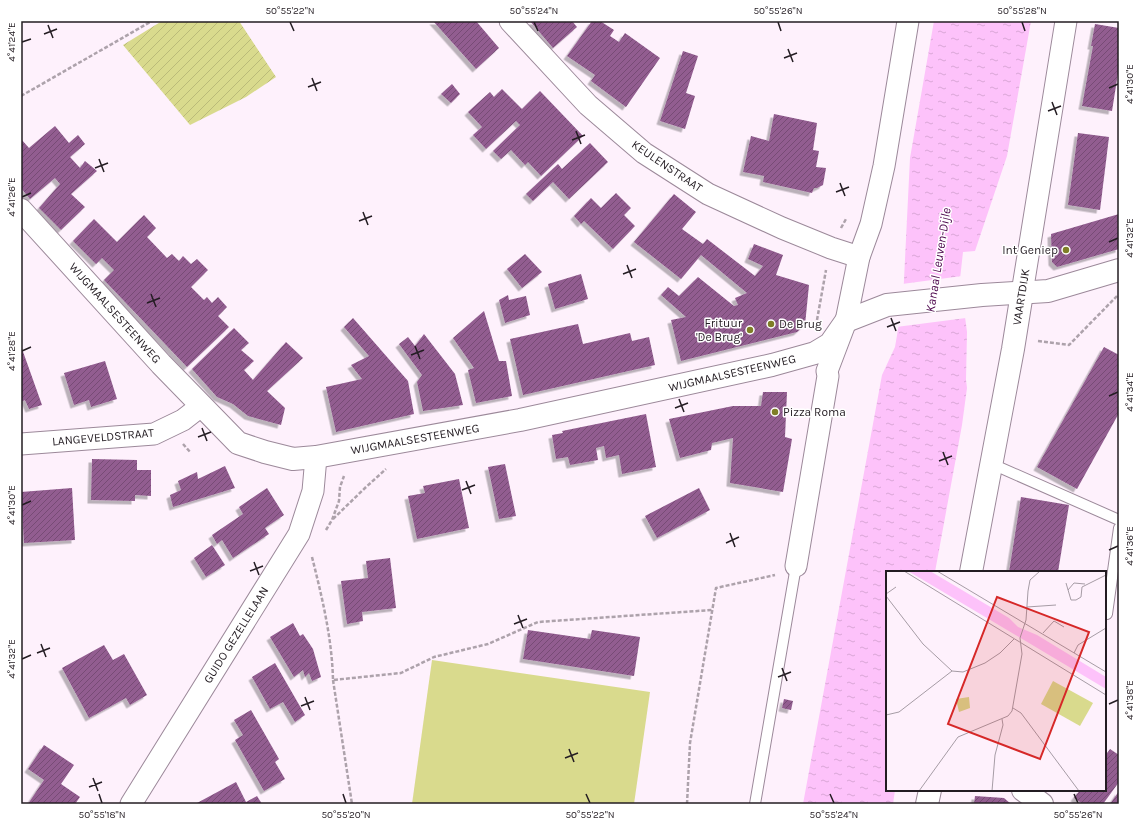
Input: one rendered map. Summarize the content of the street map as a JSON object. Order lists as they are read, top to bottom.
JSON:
{
  "streets": {
    "street": [
      "KEULENSTRAAT",
      "VAARTDIJK",
      "WIJGMAALSESTEENWEG",
      "LANGEVELDSTRAAT",
      "GUIDO GEZELLELAAN"
    ]
  },
  "crossings": [
    ["WIJGMAALSESTEENWEG", "LANGEVELDSTRAAT"],
    ["WIJGMAALSESTEENWEG", "GUIDO GEZELLELAAN"]
  ],
  "water": ["Kanaal Leuven-Dijle"],
  "places": [
    "Int Geniep",
    "De Brug",
    "Frituur 'De Brug'",
    "Pizza Roma"
  ],
  "coordinates": [
    "50°55'22\"N",
    "50°55'24\"N",
    "50°55'26\"N",
    "50°55'28\"N",
    "4°41'24\"E",
    "4°41'30\"E",
    "4°41'26\"E",
    "4°41'32\"E",
    "4°41'28\"E",
    "4°41'34\"E",
    "4°41'36\"E",
    "4°41'38\"E",
    "50°55'18\"N",
    "50°55'20\"N"
  ]
}
